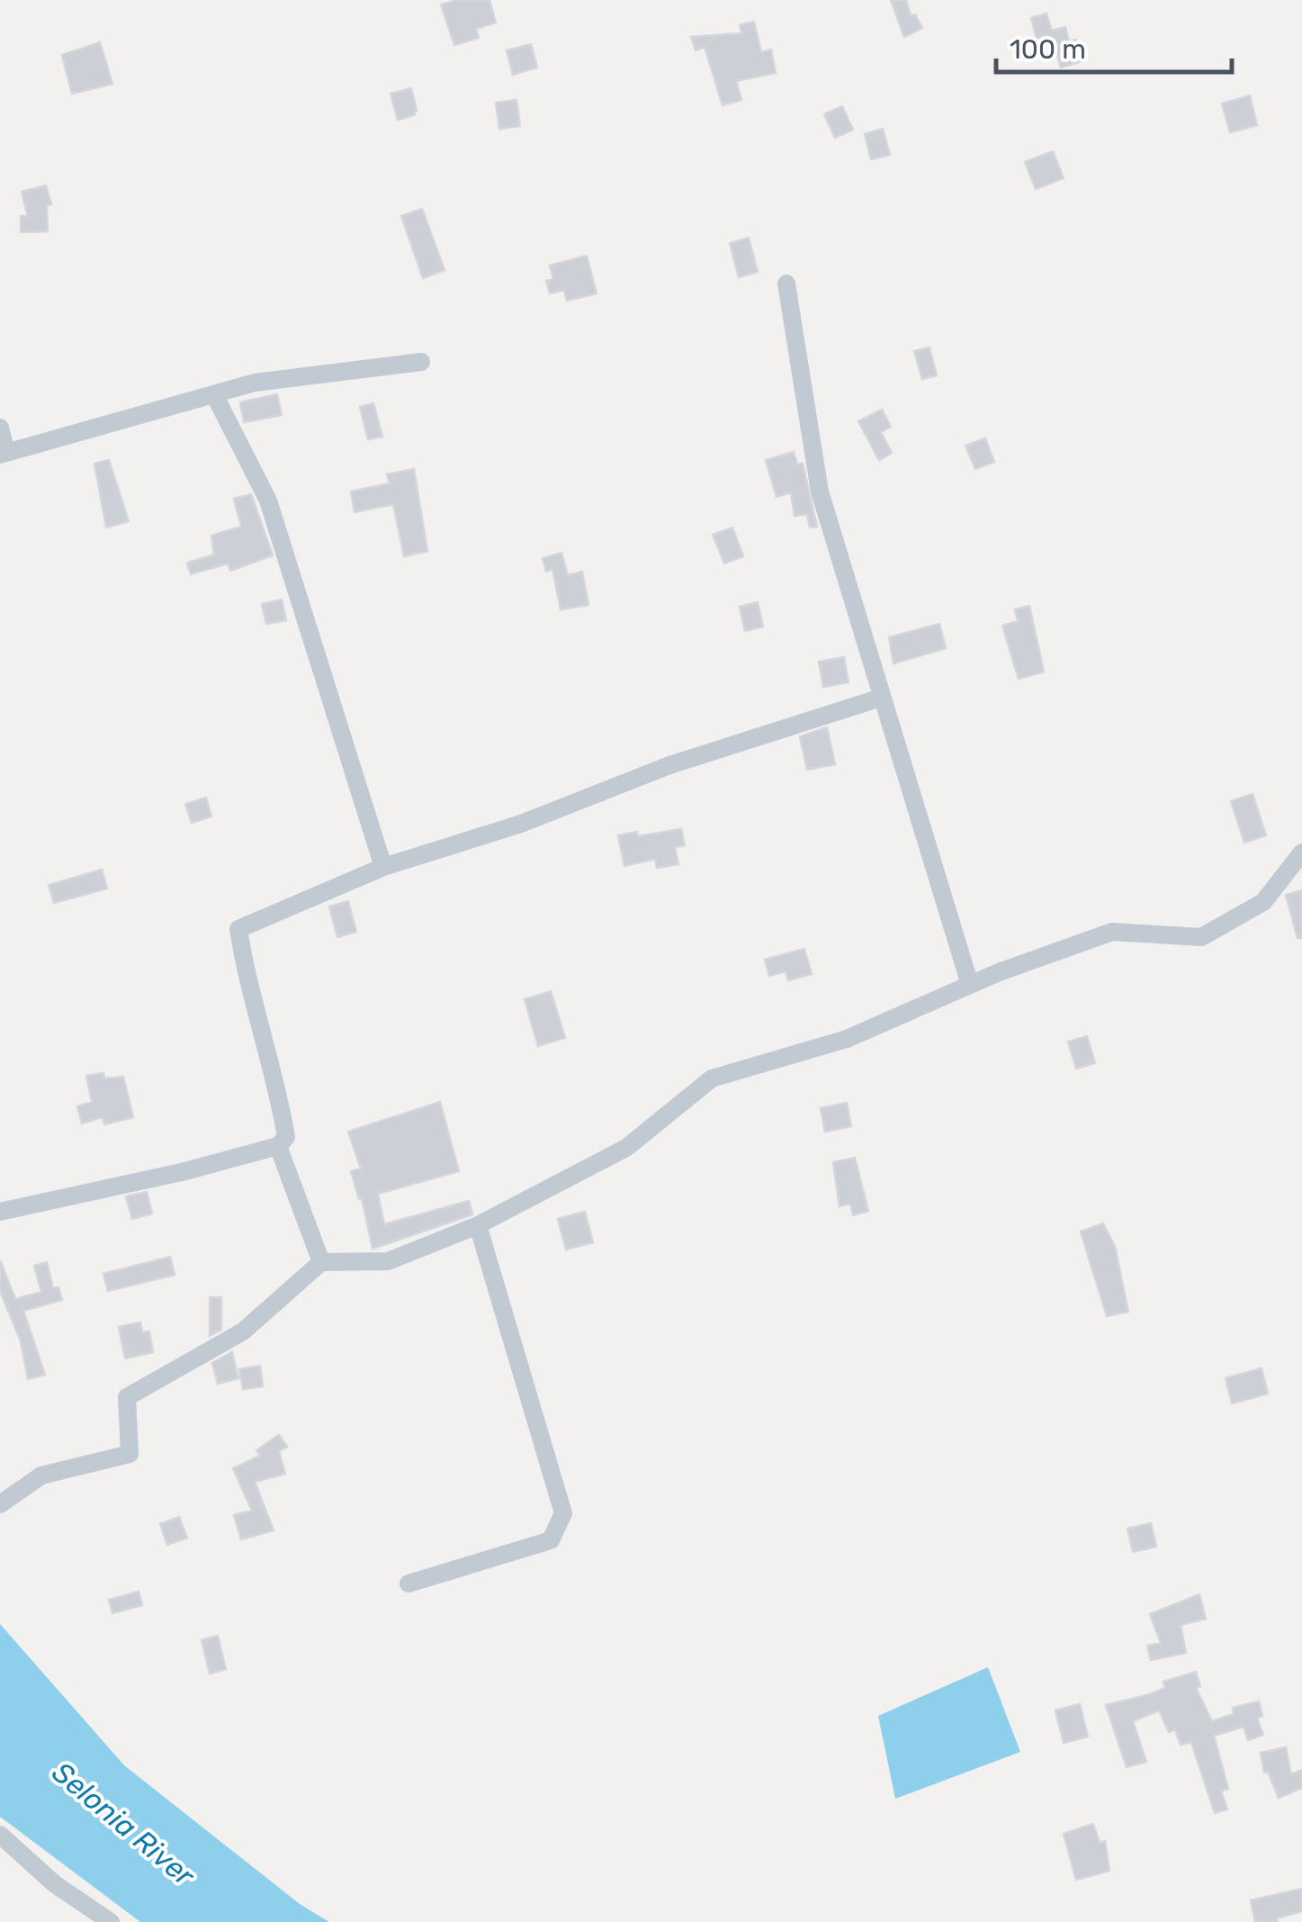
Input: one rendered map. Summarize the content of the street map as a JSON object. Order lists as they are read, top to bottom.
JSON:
{
  "water": ["Selonia River"],
  "scale_bar": "100 m"
}
